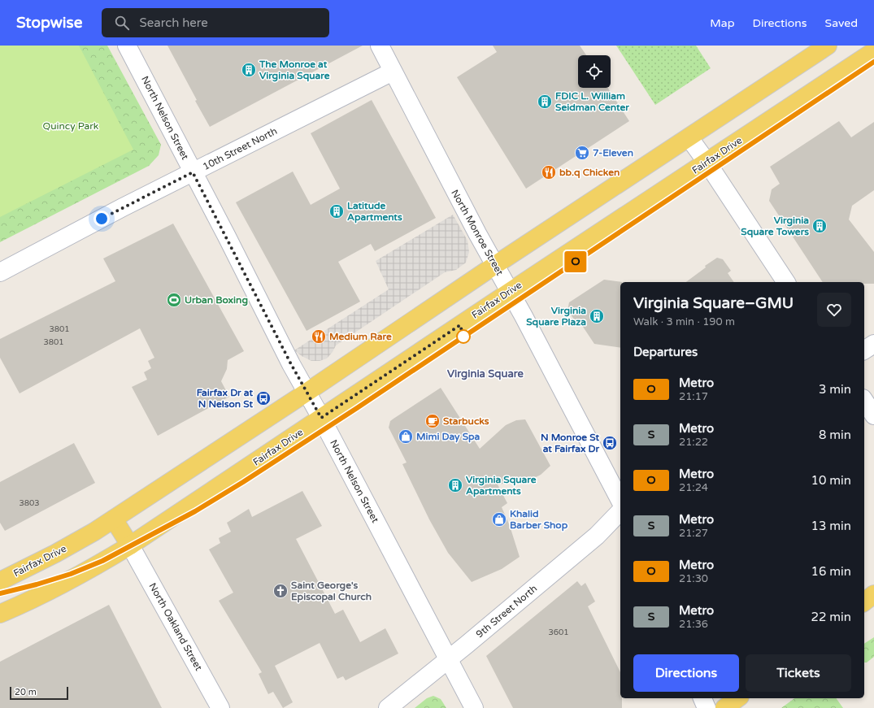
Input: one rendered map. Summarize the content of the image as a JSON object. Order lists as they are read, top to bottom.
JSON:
{
  "streets": {
    "main road": ["Fairfax Drive"],
    "street": [
      "North Nelson Street",
      "10th Street North",
      "North Monroe Street",
      "9th Street North",
      "North Oakland Street"
    ]
  },
  "crossings": [
    ["North Nelson Street", "10th Street North"],
    ["North Nelson Street", "Fairfax Drive"],
    ["North Nelson Street", "9th Street North"],
    ["10th Street North", "North Monroe Street"],
    ["Fairfax Drive", "North Monroe Street"],
    ["Fairfax Drive", "North Oakland Street"]
  ],
  "districts": ["Virginia Square"],
  "parks": ["Quincy Park"],
  "places": {
    "building": [
      "The Monroe at Virginia Square",
      "FDIC L. William Seidman Center",
      "Latitude Apartments",
      "Virginia Square Towers",
      "Virginia Square Plaza",
      "Virginia Square Apartments"
    ],
    "supermarket": ["7-Eleven"],
    "restaurant": ["bb.q Chicken", "Medium Rare"],
    "sports": ["Urban Boxing"],
    "bus stop": ["Fairfax Dr at N Nelson St", "N Monroe St at Fairfax Dr"],
    "cafe": ["Starbucks"],
    "shop": ["Mimi Day Spa", "Khalid Barber Shop"],
    "church": ["Saint George's Episcopal Church"]
  },
  "lines": ["metro line O"],
  "house_numbers": [
    "3801",
    "3801",
    "3803",
    "3601"
  ],
  "scale_bar": "20 m",
  "page": {
    "header": "Stopwise",
    "search": "Search here",
    "nav": ["Map", "Directions", "Saved"],
    "on_map": "O",
    "heading": [
      ["Virginia Square–GMU", "Walk · 3 min · 190 m"],
      "Departures"
    ],
    "list": [
      {
        "mark": "O",
        "name": "Metro",
        "note": "21:17",
        "value": "3 min"
      },
      {
        "mark": "S",
        "name": "Metro",
        "note": "21:22",
        "value": "8 min"
      },
      {
        "mark": "O",
        "name": "Metro",
        "note": "21:24",
        "value": "10 min"
      },
      {
        "mark": "S",
        "name": "Metro",
        "note": "21:27",
        "value": "13 min"
      },
      {
        "mark": "O",
        "name": "Metro",
        "note": "21:30",
        "value": "16 min"
      },
      {
        "mark": "S",
        "name": "Metro",
        "note": "21:36",
        "value": "22 min"
      }
    ],
    "buttons": ["Directions", "Tickets"],
    "scale": "20 m"
  }
}
